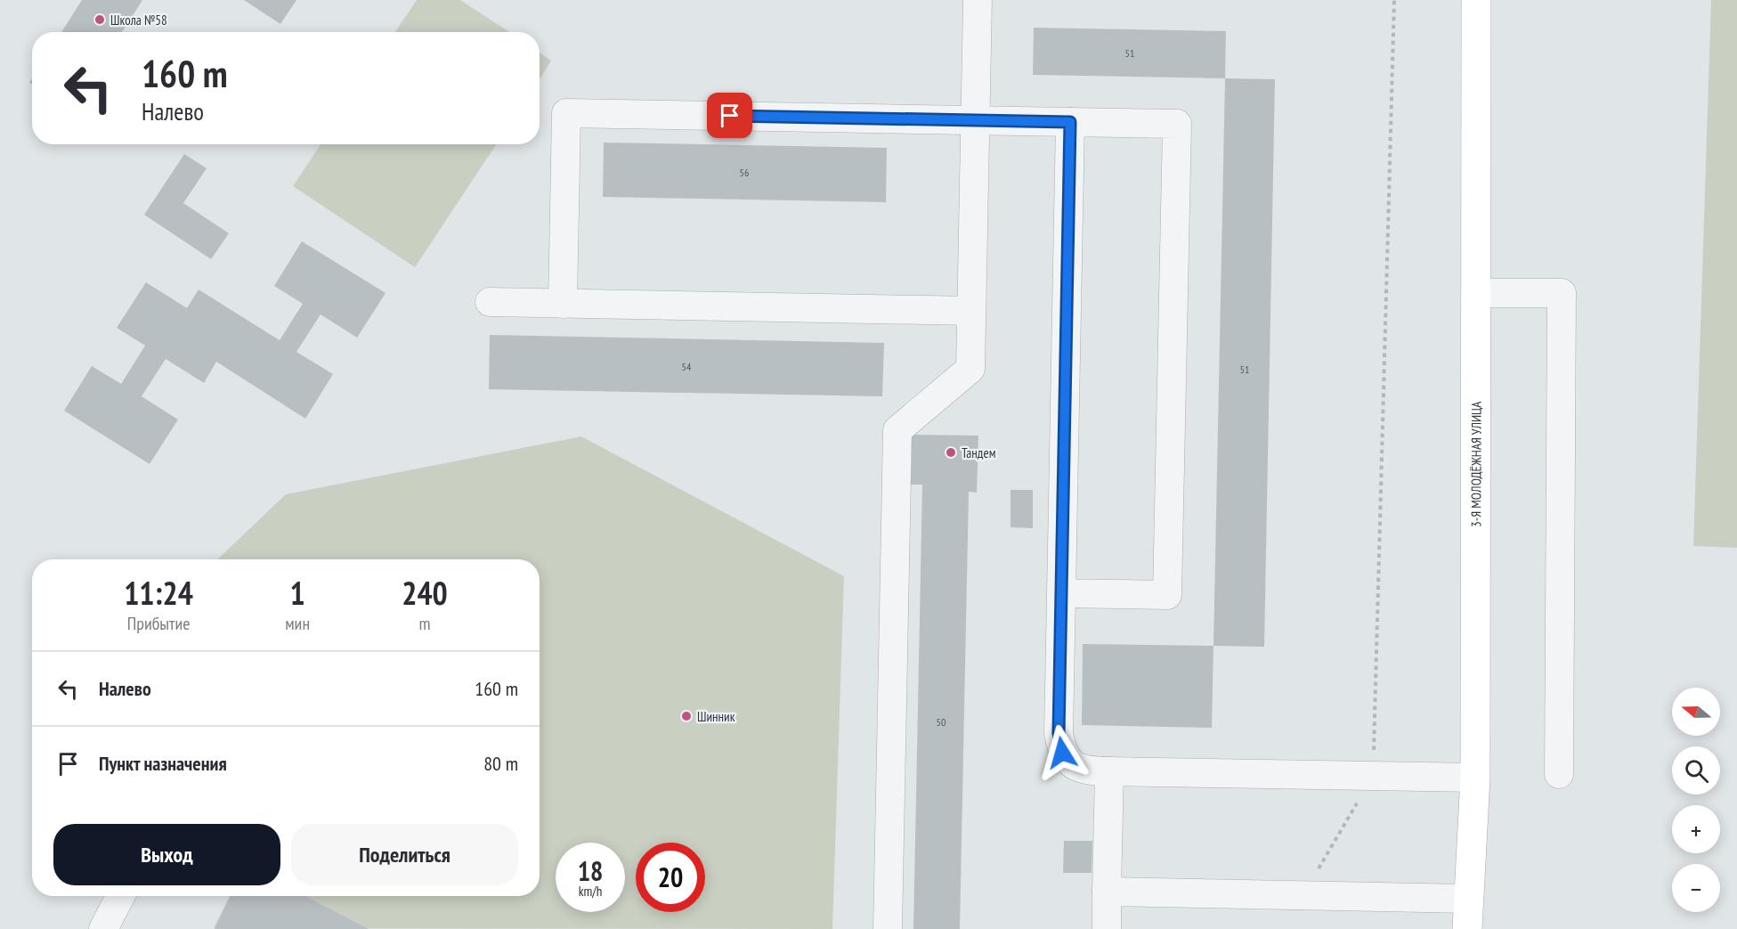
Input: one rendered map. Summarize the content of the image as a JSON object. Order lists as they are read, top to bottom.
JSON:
{
  "streets": {
    "main road": ["3-Я МОЛОДЁЖНАЯ УЛИЦА"]
  },
  "places": ["Школа №58", "Тандем", "Шинник"],
  "house_numbers": [
    "51",
    "56",
    "54",
    "51",
    "50"
  ],
  "north": "left",
  "page": {
    "turn": ["160 m", "Налево"],
    "eta": [
      "11:24",
      "Прибытие",
      "1",
      "мин",
      "240",
      "m"
    ],
    "list": [
      {
        "name": "Налево",
        "value": "160 m"
      },
      {
        "name": "Пункт назначения",
        "value": "80 m"
      }
    ],
    "map_buttons": ["+", "−"],
    "buttons": ["Выход", "Поделиться"],
    "speed": "18 km/h",
    "limit": "20"
  }
}
